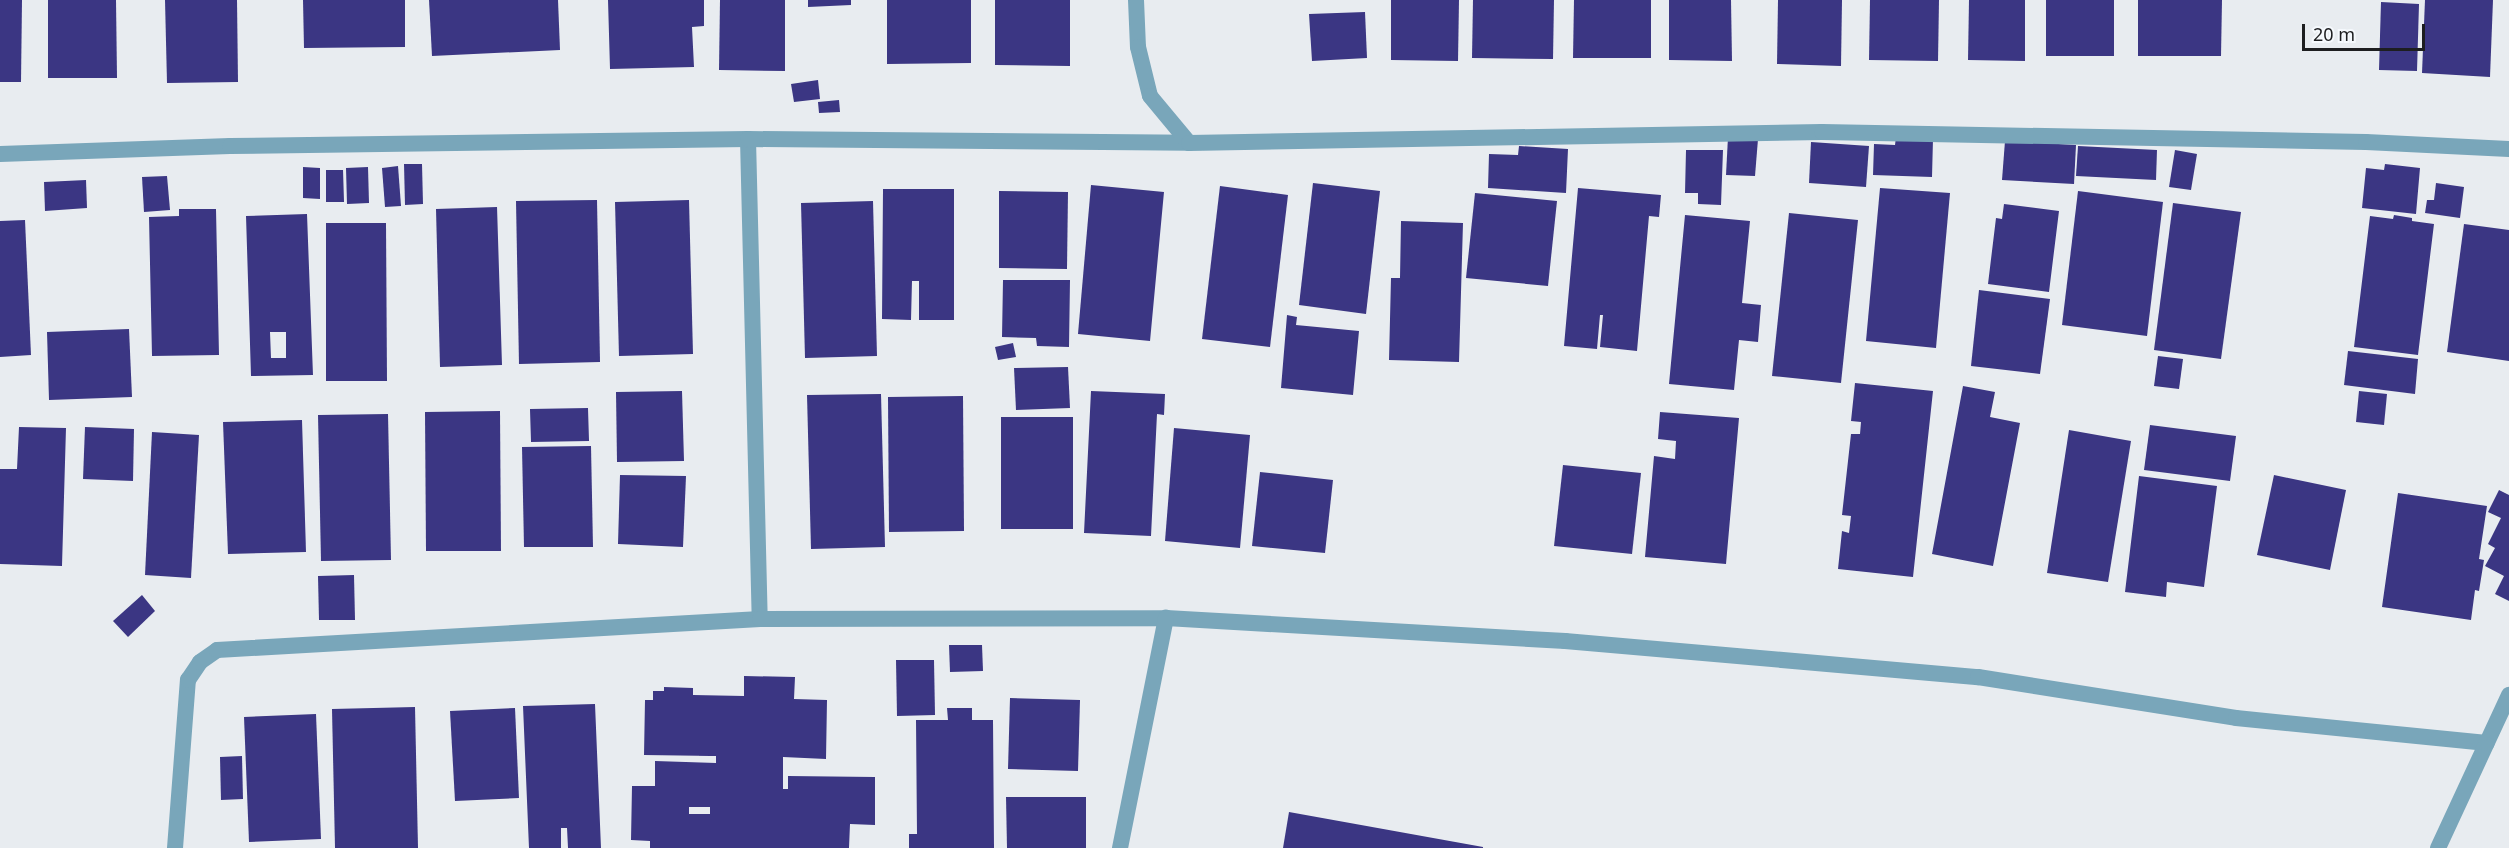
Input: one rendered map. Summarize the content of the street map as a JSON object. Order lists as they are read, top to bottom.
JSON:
{
  "scale_bar": "20 m"
}
